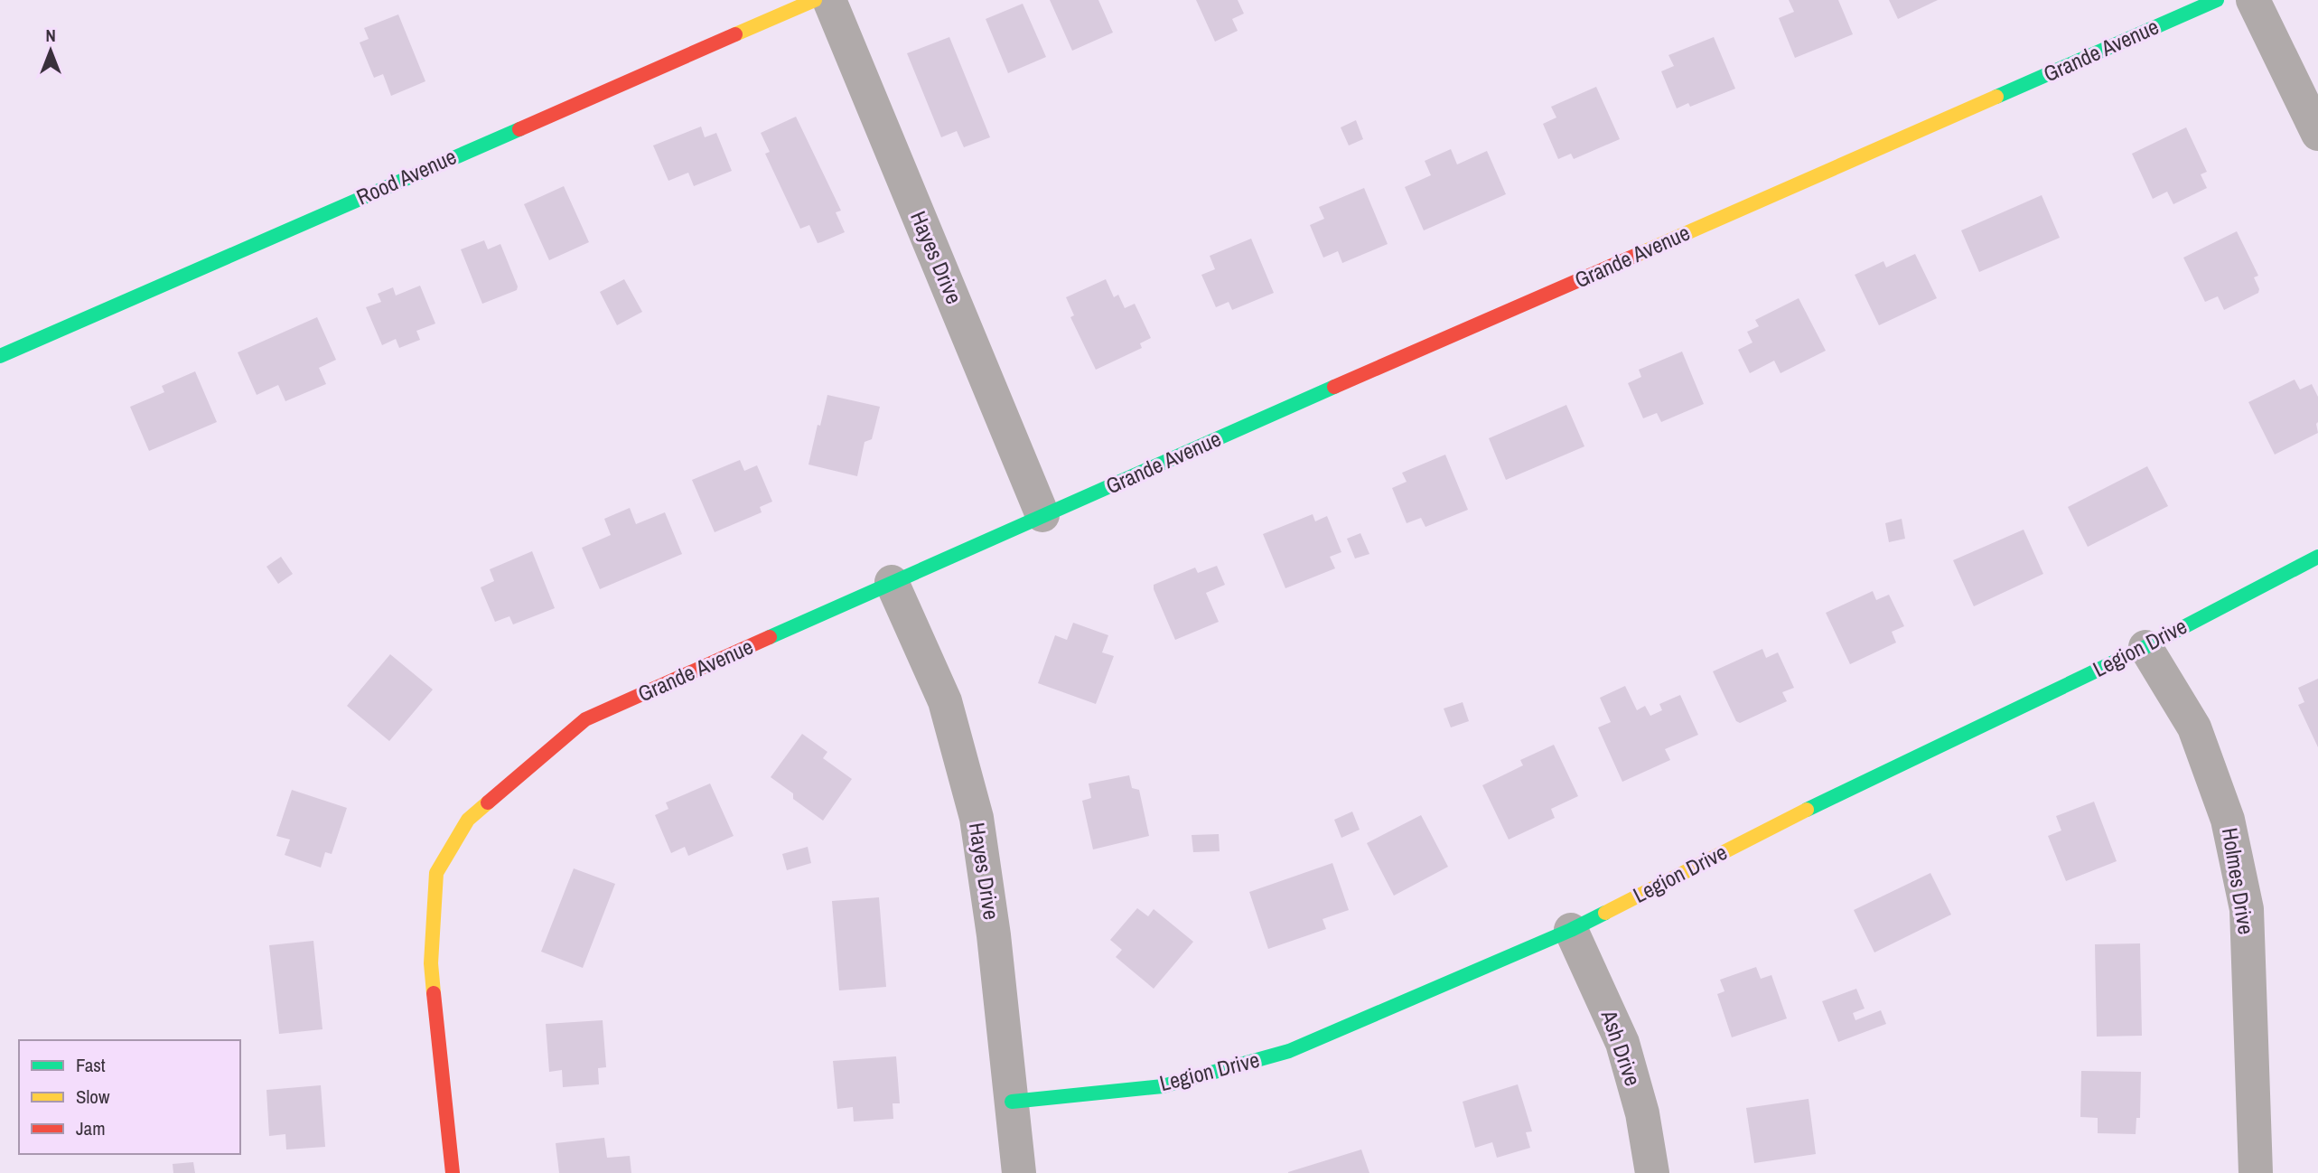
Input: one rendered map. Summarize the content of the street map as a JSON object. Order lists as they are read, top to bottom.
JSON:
{
  "streets": {
    "street": [
      "Grande Avenue",
      "Rood Avenue",
      "Hayes Drive",
      "Legion Drive",
      "Holmes Drive",
      "Ash Drive"
    ]
  },
  "crossings": [
    ["Grande Avenue", "Hayes Drive"],
    ["Hayes Drive", "Legion Drive"],
    ["Legion Drive", "Holmes Drive"],
    ["Legion Drive", "Ash Drive"]
  ],
  "legend": ["Fast", "Slow", "Jam"],
  "north": "top"
}
